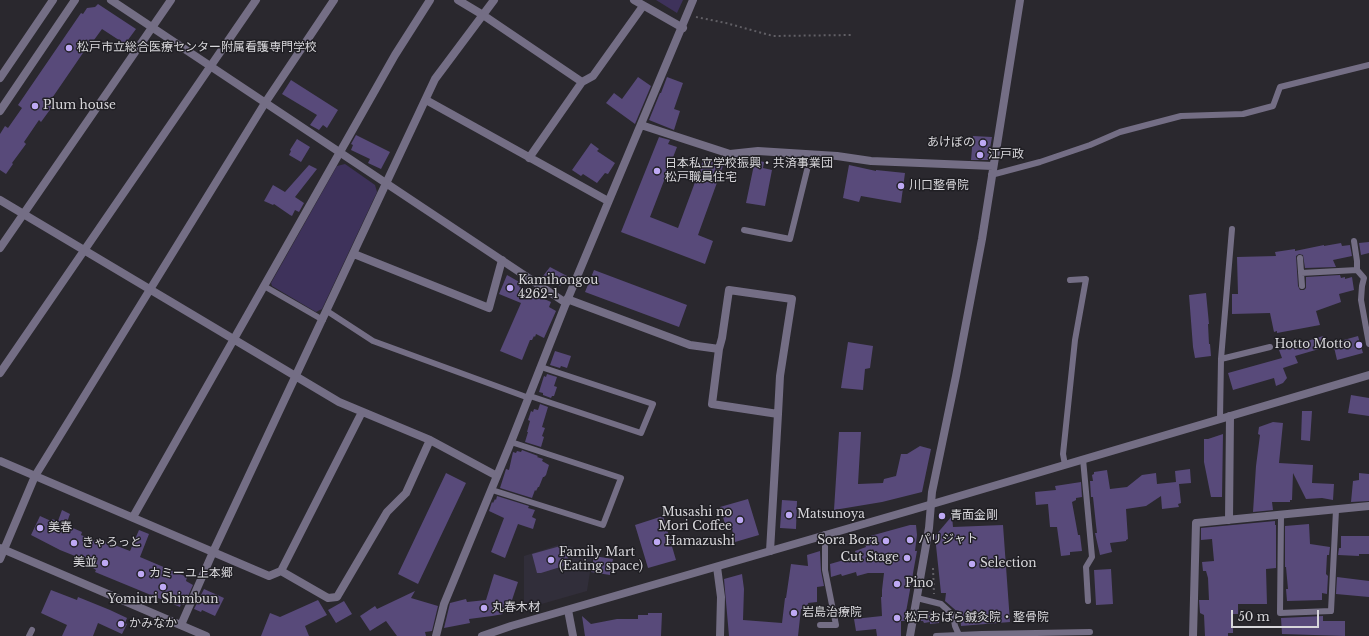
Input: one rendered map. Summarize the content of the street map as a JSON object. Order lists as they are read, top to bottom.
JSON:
{
  "places": [
    "松戸市立総合医療センター附属看護専門学校",
    "Plum house",
    "あけぼの",
    "江戸政",
    "日本私立学校振興・共済事業団 松戸職員住宅",
    "川口整骨院",
    "Kamihongou 4262-1",
    "Hotto Motto",
    "Matsunoya",
    "青面金剛",
    "Musashi no Mori Coffee",
    "美春",
    "パリジャト",
    "Sora Bora",
    "Hamazushi",
    "きゃろっと",
    "Cut Stage",
    "Family Mart (Eating space)",
    "美並",
    "Selection",
    "カミーユ上本郷",
    "Pino",
    "Yomiuri Shimbun",
    "丸春木材",
    "岩島治療院",
    "松戸おばら鍼灸院・整骨院",
    "かみなか"
  ],
  "scale_bar": "50 m"
}
